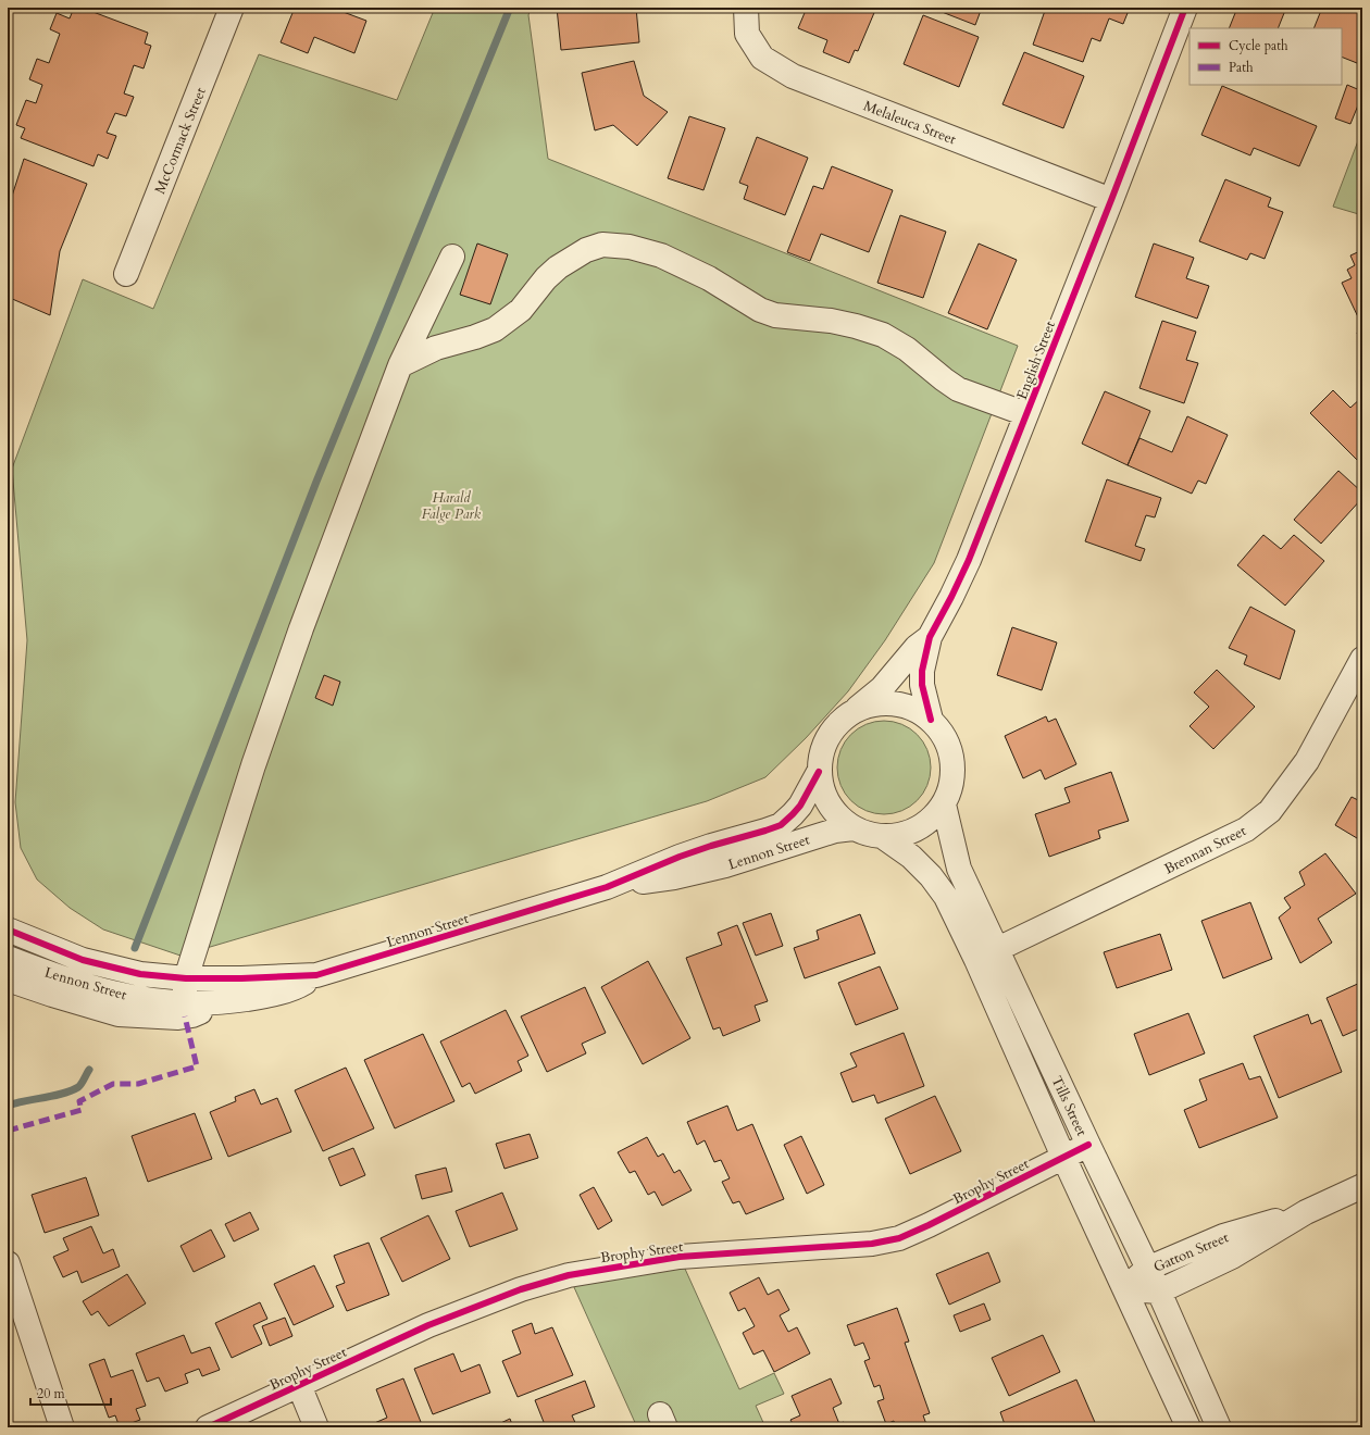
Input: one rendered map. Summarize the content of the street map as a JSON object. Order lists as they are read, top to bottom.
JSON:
{
  "streets": {
    "street": [
      "Melaleuca Street",
      "McCormack Street",
      "English Street",
      "Brennan Street",
      "Lennon Street",
      "Tills Street",
      "Brophy Street",
      "Gatton Street"
    ]
  },
  "crossings": [
    ["Melaleuca Street", "English Street"],
    ["English Street", "Lennon Street"],
    ["English Street", "Tills Street"],
    ["Brennan Street", "Tills Street"],
    ["Lennon Street", "Tills Street"],
    ["Tills Street", "Brophy Street"],
    ["Tills Street", "Gatton Street"]
  ],
  "parks": ["Harald Falge Park"],
  "legend": ["Cycle path", "Path"],
  "scale_bar": "20 m"
}
